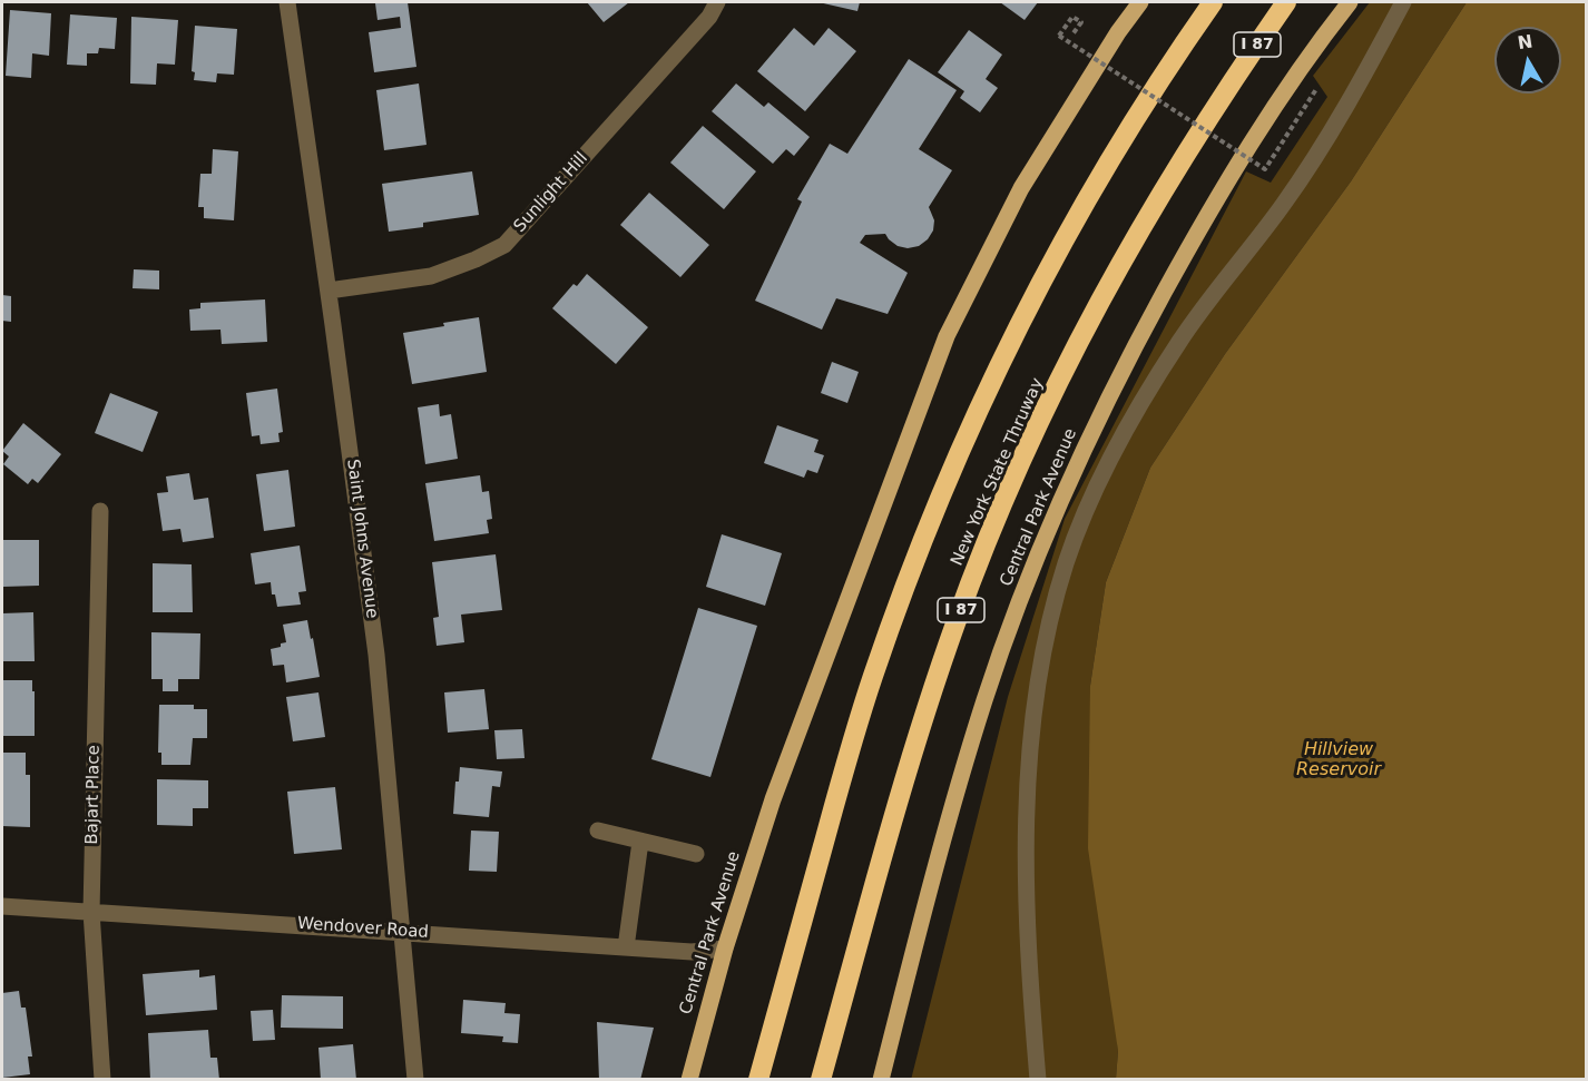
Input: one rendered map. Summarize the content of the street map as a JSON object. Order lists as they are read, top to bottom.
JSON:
{
  "streets": {
    "highway": ["I 87", "New York State Thruway"],
    "main road": ["Central Park Avenue"],
    "street": [
      "Sunlight Hill",
      "Saint Johns Avenue",
      "Bajart Place",
      "Wendover Road"
    ]
  },
  "crossings": [
    ["Sunlight Hill", "Saint Johns Avenue"],
    ["Central Park Avenue", "Wendover Road"],
    ["Saint Johns Avenue", "Wendover Road"],
    ["Bajart Place", "Wendover Road"]
  ],
  "water": ["Hillview Reservoir"],
  "north": "top"
}
